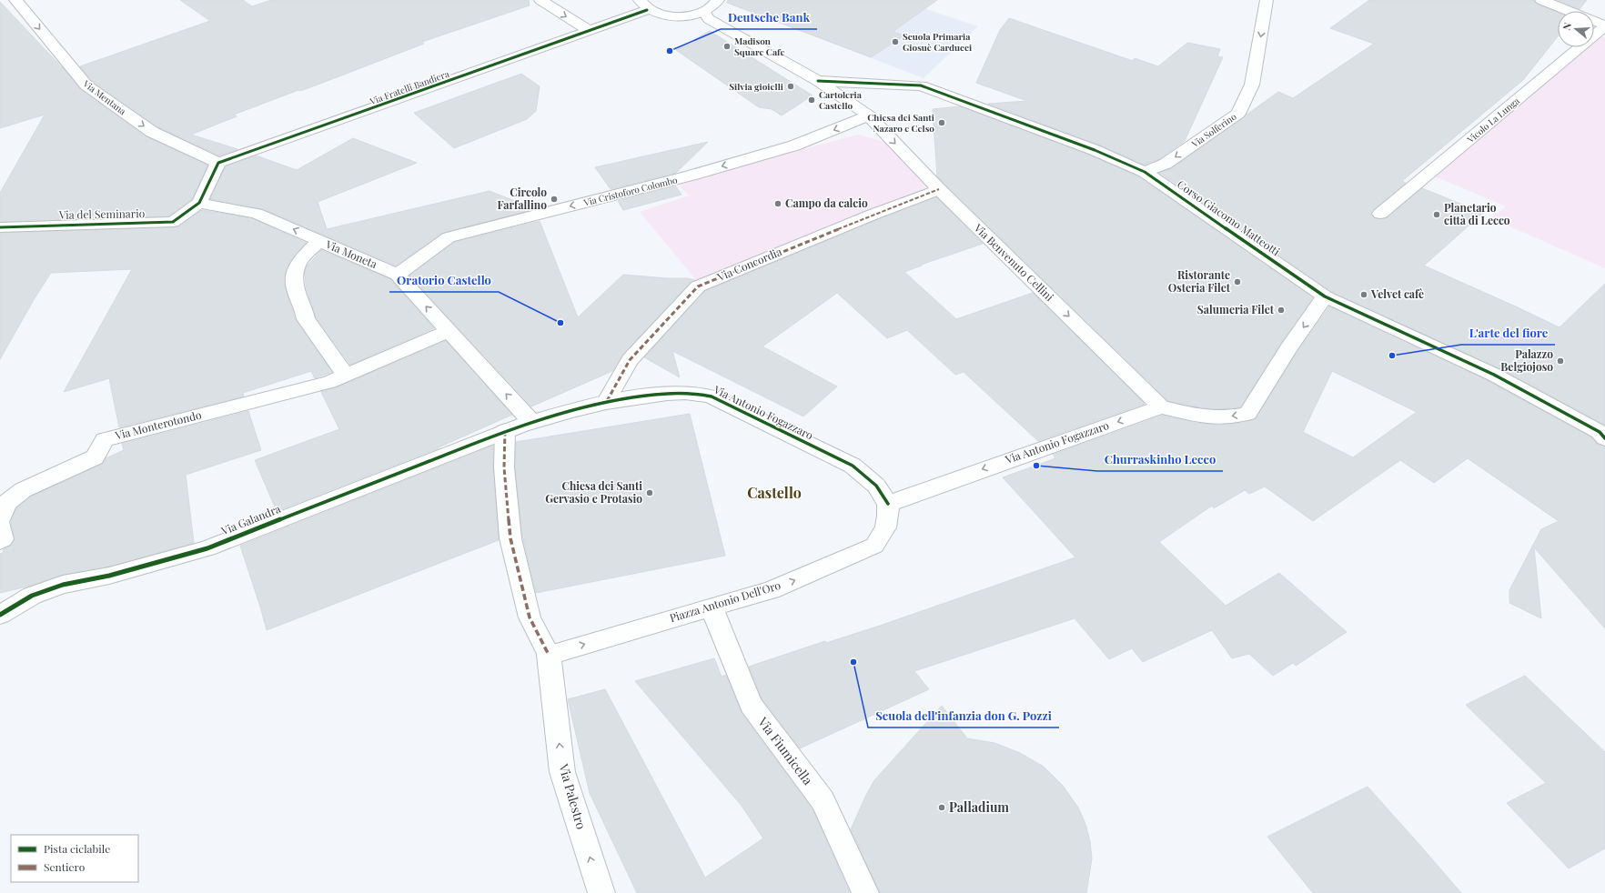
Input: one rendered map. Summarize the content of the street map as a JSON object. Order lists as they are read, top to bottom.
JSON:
{
  "streets": {
    "street": [
      "Via Fratelli Bandiera",
      "Via Mentana",
      "Vicolo La Lunga",
      "Via Solferino",
      "Via Cristoforo Colombo",
      "Via del Seminario",
      "Corso Giacomo Matteotti",
      "Via Moneta",
      "Via Benvenuto Cellini",
      "Via Concordia",
      "Via Antonio Fogazzaro",
      "Via Monterotondo",
      "Via Galandra",
      "Piazza Antonio Dell'Oro",
      "Via Fiumicella",
      "Via Palestro"
    ]
  },
  "crossings": [
    ["Via Fratelli Bandiera", "Via Mentana"],
    ["Via Solferino", "Corso Giacomo Matteotti"],
    ["Via Cristoforo Colombo", "Via Moneta"],
    ["Via Cristoforo Colombo", "Via Benvenuto Cellini"],
    ["Via del Seminario", "Via Moneta"],
    ["Via Moneta", "Via Antonio Fogazzaro"],
    ["Via Moneta", "Via Monterotondo"],
    ["Via Benvenuto Cellini", "Via Concordia"],
    ["Via Benvenuto Cellini", "Via Antonio Fogazzaro"],
    ["Via Concordia", "Via Antonio Fogazzaro"],
    ["Via Antonio Fogazzaro", "Via Galandra"],
    ["Via Antonio Fogazzaro", "Piazza Antonio Dell'Oro"],
    ["Piazza Antonio Dell'Oro", "Via Fiumicella"],
    ["Piazza Antonio Dell'Oro", "Via Palestro"]
  ],
  "one_way": [
    "Via Mentana",
    "Via Solferino",
    "Via Cristoforo Colombo",
    "Via Moneta",
    "Via Benvenuto Cellini",
    "Via Antonio Fogazzaro",
    "Piazza Antonio Dell'Oro",
    "Via Palestro"
  ],
  "districts": ["Castello"],
  "places": [
    "Scuola Primaria Giosuè Carducci",
    "Madison Square Cafe",
    "Deutsche Bank",
    "Silvia gioielli",
    "Cartoleria Castello",
    "Chiesa dei Santi Nazaro e Celso",
    "Circolo Farfallino",
    "Campo da calcio",
    "Planetario città di Lecco",
    "Ristorante Osteria Filet",
    "Velvet cafè",
    "Salumeria Filet",
    "Oratorio Castello",
    "L'arte del fiore",
    "Palazzo Belgiojoso",
    "Churraskinho Lecco",
    "Chiesa dei Santi Gervasio e Protasio",
    "Scuola dell'infanzia don G. Pozzi",
    "Palladium"
  ],
  "legend": ["Pista ciclabile", "Sentiero"],
  "north": "left"
}
